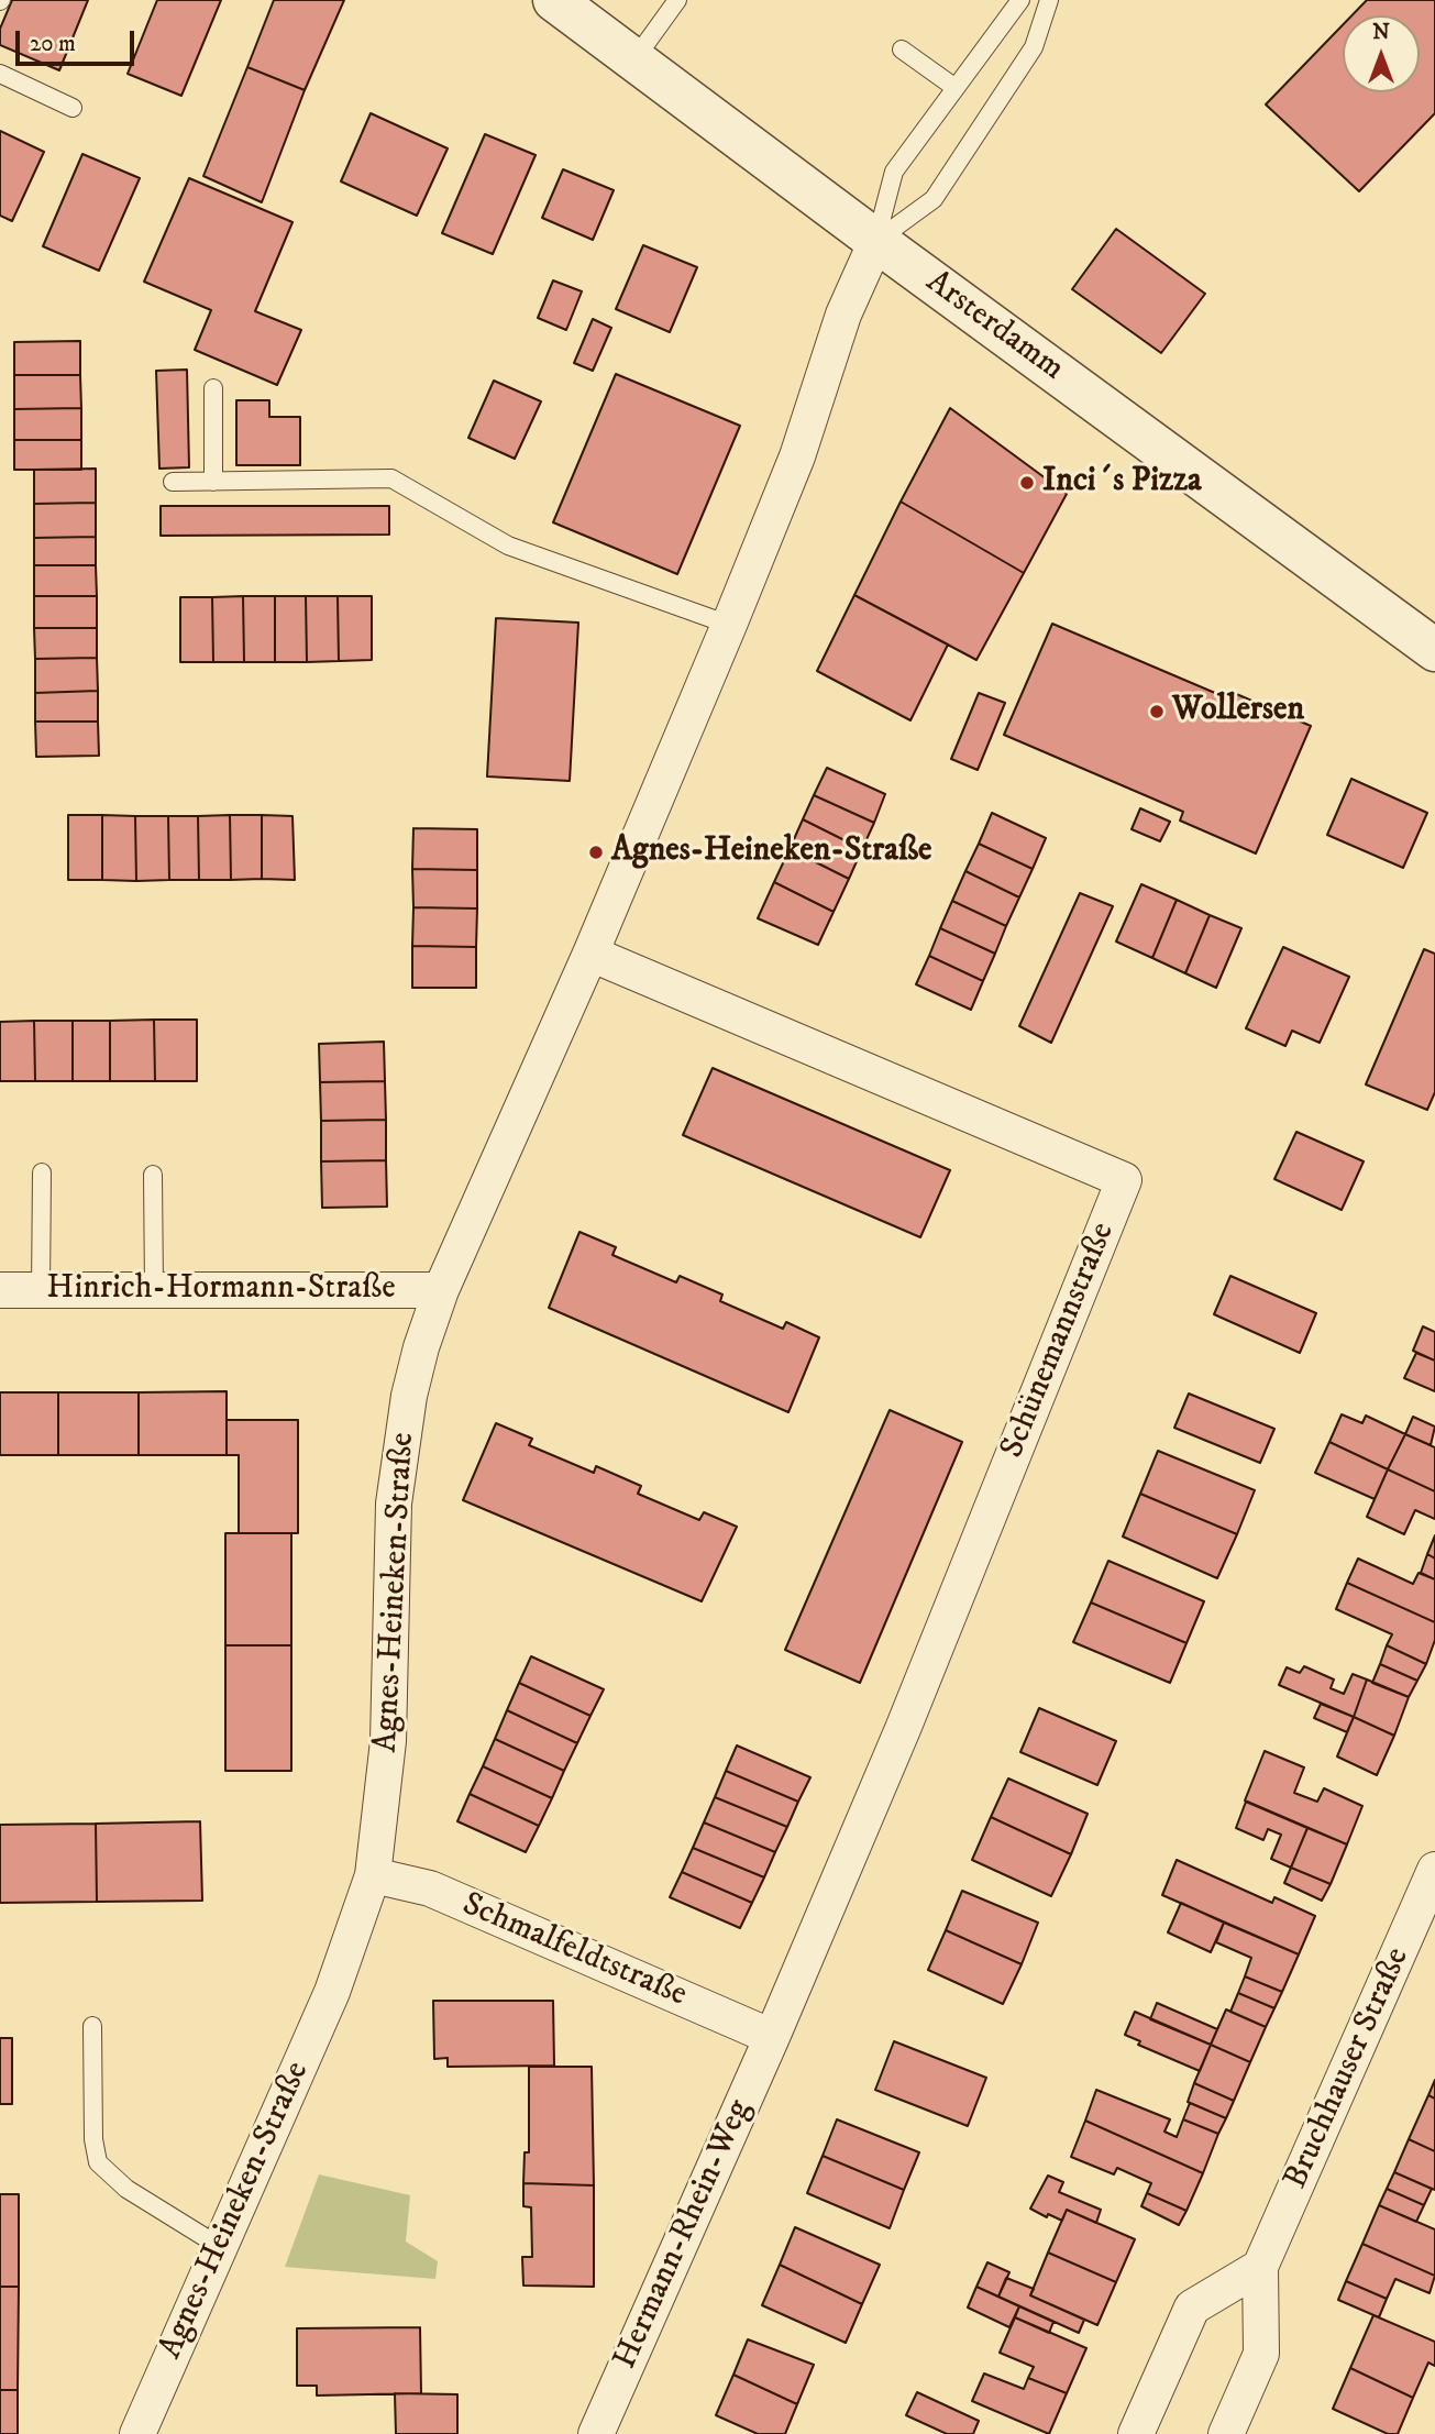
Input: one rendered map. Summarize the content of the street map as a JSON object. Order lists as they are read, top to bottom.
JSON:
{
  "streets": {
    "street": [
      "Arsterdamm",
      "Hinrich-Hormann-Straße",
      "Schünemannstraße",
      "Agnes-Heineken-Straße",
      "Schmalfeldtstraße",
      "Bruchhauser Straße",
      "Hermann-Rhein-Weg"
    ]
  },
  "crossings": [
    ["Arsterdamm", "Agnes-Heineken-Straße"],
    ["Hinrich-Hormann-Straße", "Agnes-Heineken-Straße"],
    ["Schünemannstraße", "Agnes-Heineken-Straße"],
    ["Schünemannstraße", "Schmalfeldtstraße"],
    ["Schünemannstraße", "Hermann-Rhein-Weg"],
    ["Agnes-Heineken-Straße", "Schmalfeldtstraße"],
    ["Schmalfeldtstraße", "Hermann-Rhein-Weg"]
  ],
  "places": ["Inci´s Pizza", "Wollersen", "Agnes-Heineken-Straße"],
  "scale_bar": "20 m",
  "north": "top"
}
